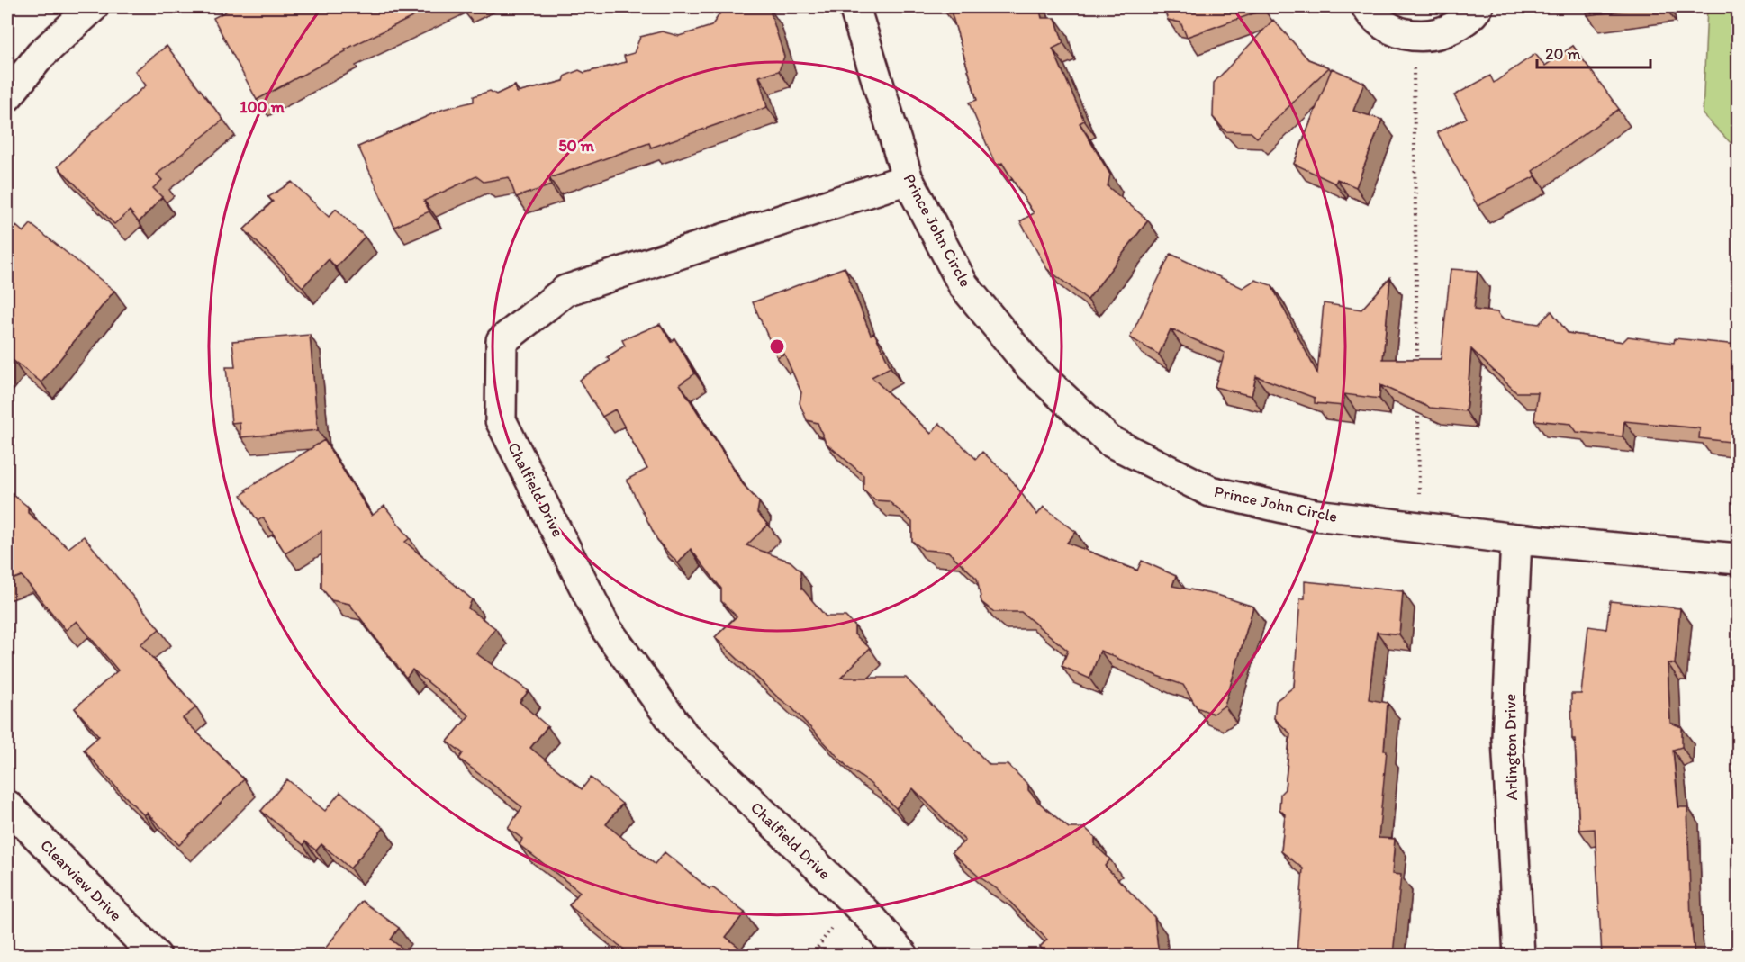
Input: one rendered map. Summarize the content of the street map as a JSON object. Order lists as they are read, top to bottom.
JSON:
{
  "streets": {
    "street": [
      "Prince John Circle",
      "Chalfield Drive",
      "Arlington Drive",
      "Clearview Drive"
    ]
  },
  "crossings": [
    ["Prince John Circle", "Chalfield Drive"],
    ["Prince John Circle", "Arlington Drive"]
  ],
  "scale_bar": "20 m",
  "rings": ["100 m", "50 m"]
}
